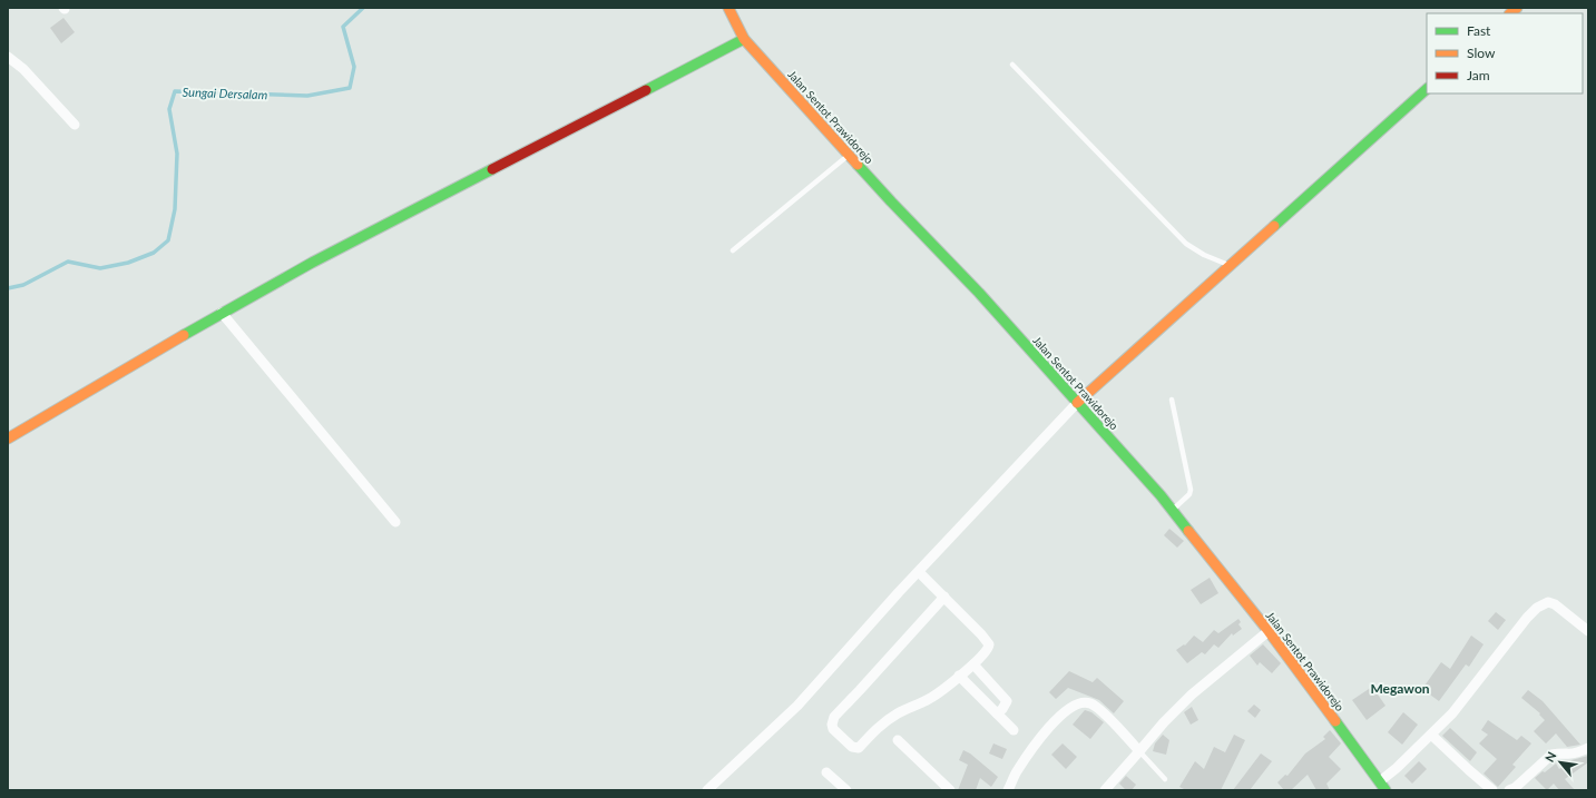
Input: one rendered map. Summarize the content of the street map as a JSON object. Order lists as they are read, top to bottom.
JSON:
{
  "streets": {
    "street": ["Jalan Sentot Prawidorejo"]
  },
  "districts": ["Megawon"],
  "water": ["Sungai Dersalam"],
  "legend": ["Fast", "Slow", "Jam"],
  "north": "top left"
}
